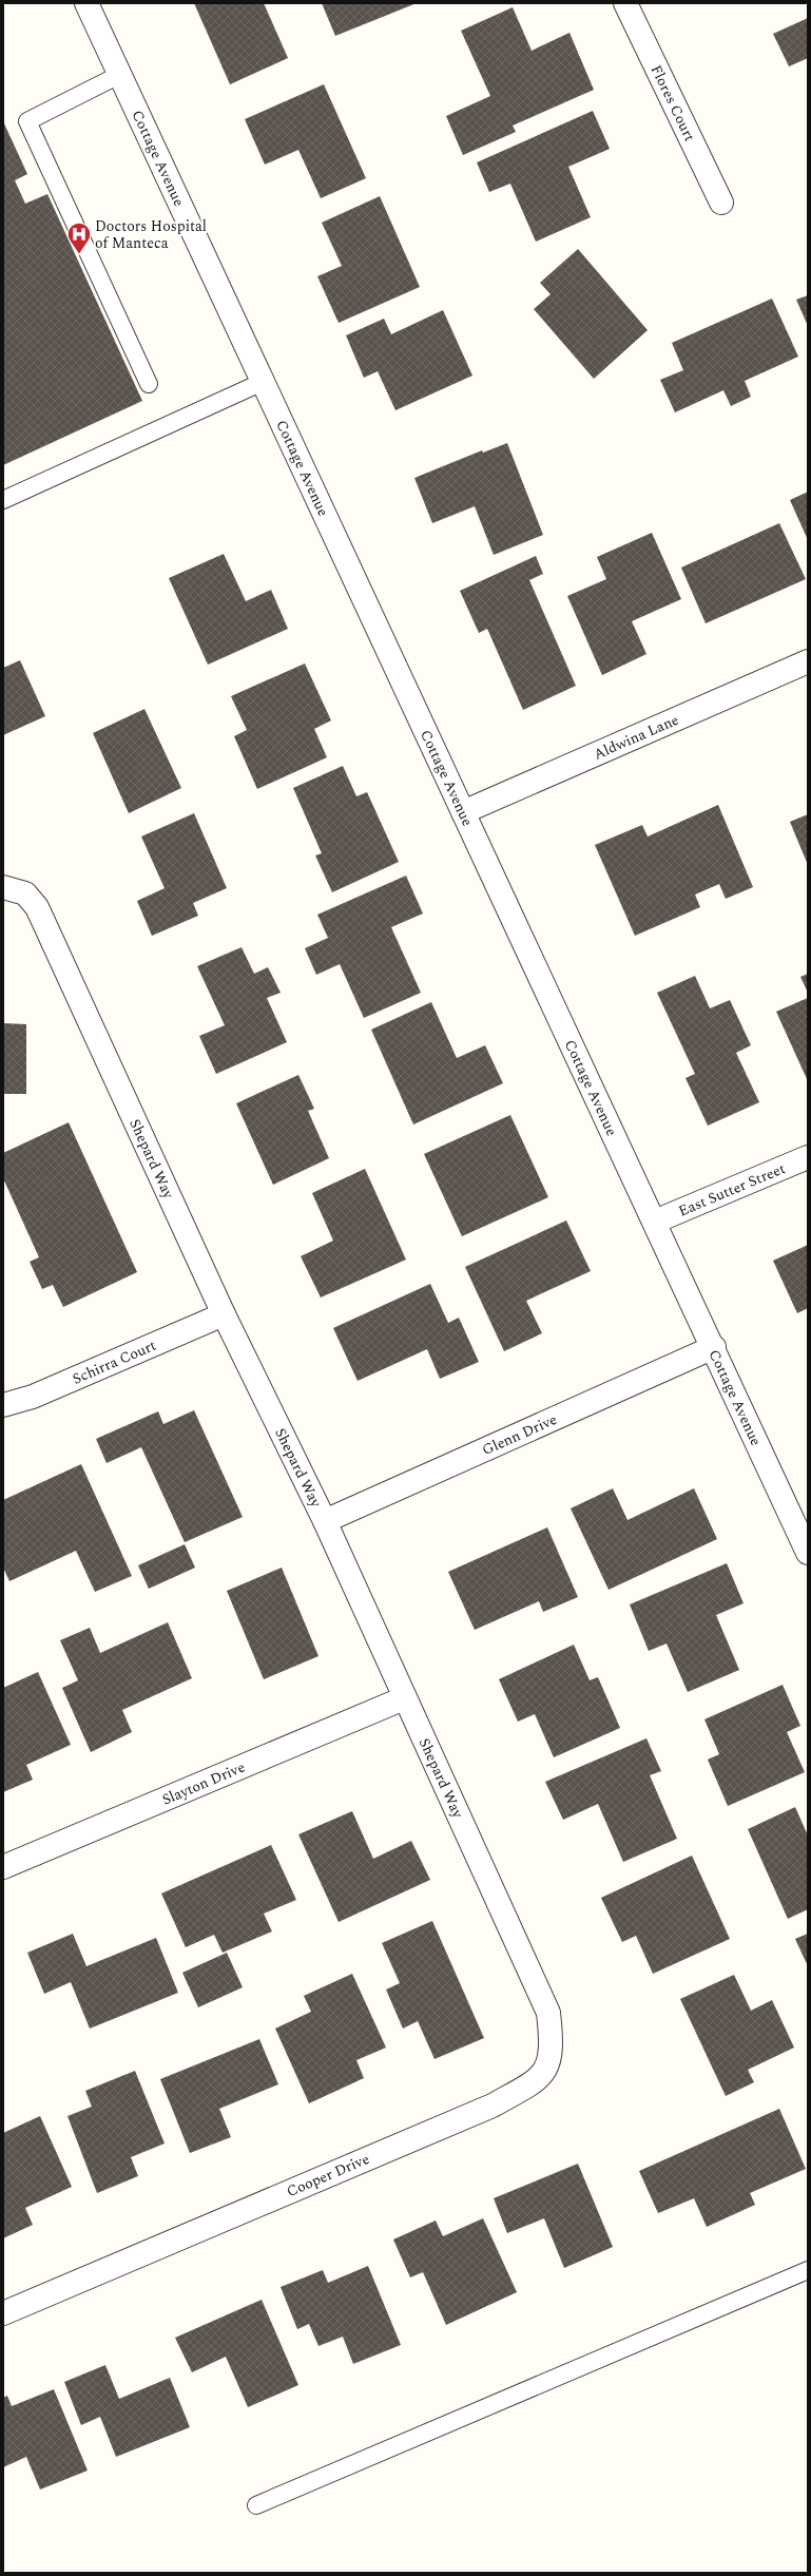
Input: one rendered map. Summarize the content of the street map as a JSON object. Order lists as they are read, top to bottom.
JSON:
{
  "streets": {
    "street": [
      "Flores Court",
      "Cottage Avenue",
      "Aldwina Lane",
      "Shepard Way",
      "East Sutter Street",
      "Schirra Court",
      "Glenn Drive",
      "Slayton Drive",
      "Cooper Drive"
    ]
  },
  "crossings": [
    ["Cottage Avenue", "Aldwina Lane"],
    ["Cottage Avenue", "East Sutter Street"],
    ["Cottage Avenue", "Glenn Drive"],
    ["Shepard Way", "Schirra Court"],
    ["Shepard Way", "Glenn Drive"],
    ["Shepard Way", "Slayton Drive"],
    ["Shepard Way", "Cooper Drive"]
  ],
  "places": {
    "hospital": ["Doctors Hospital of Manteca"]
  }
}
